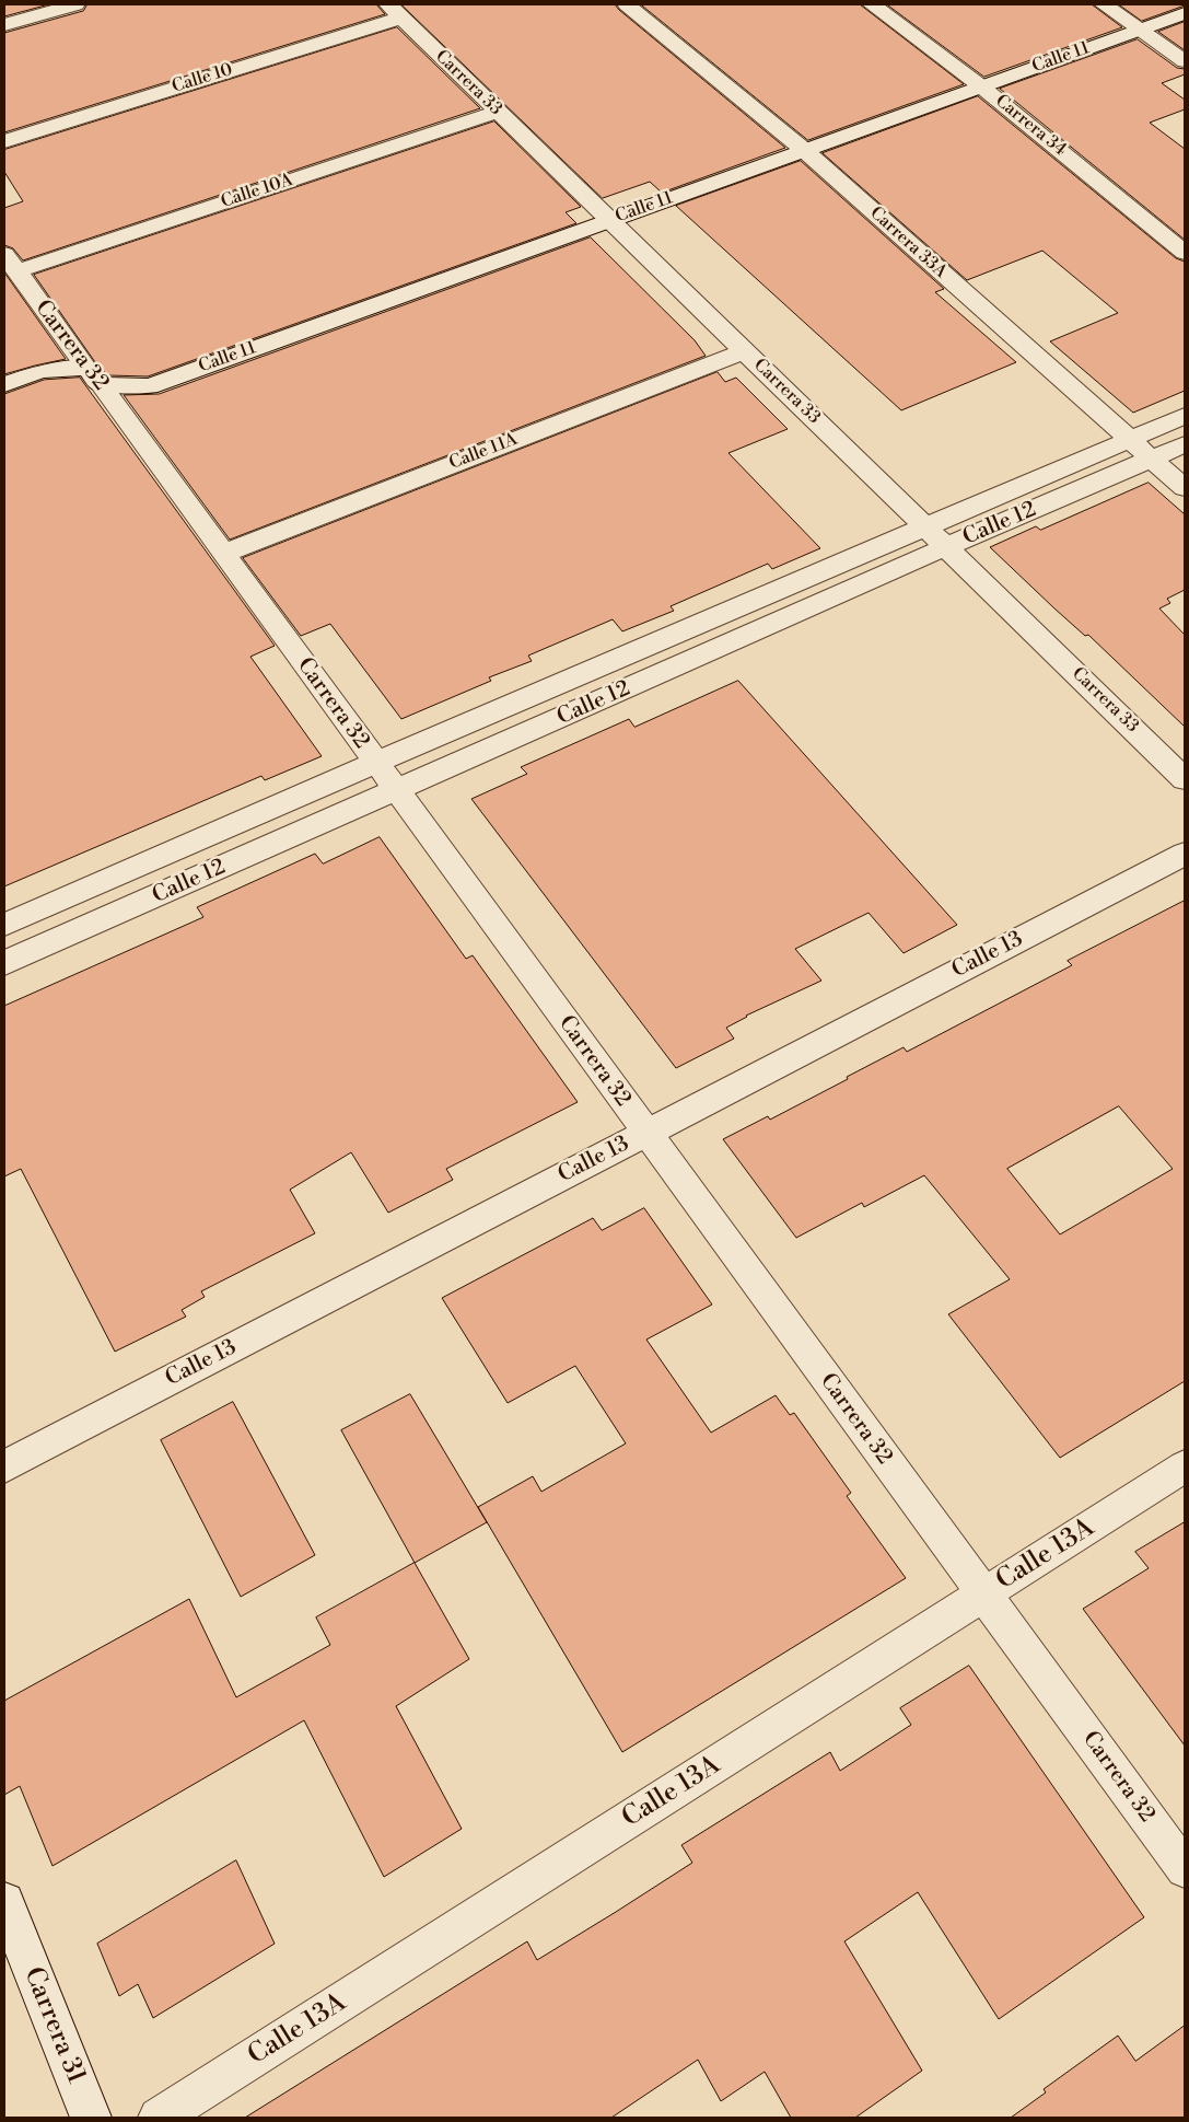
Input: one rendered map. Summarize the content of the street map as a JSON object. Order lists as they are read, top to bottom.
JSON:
{
  "streets": {
    "street": [
      "Calle 11",
      "Calle 10",
      "Carrera 33",
      "Carrera 34",
      "Calle 10A",
      "Carrera 33A",
      "Carrera 32",
      "Calle 11A",
      "Calle 12",
      "Calle 13",
      "Calle 13A",
      "Carrera 31"
    ]
  },
  "crossings": [
    ["Calle 11", "Carrera 33"],
    ["Calle 11", "Carrera 34"],
    ["Calle 11", "Carrera 33A"],
    ["Calle 11", "Carrera 32"],
    ["Calle 10", "Carrera 33"],
    ["Carrera 33", "Calle 10A"],
    ["Carrera 33", "Calle 11A"],
    ["Carrera 33", "Calle 12"],
    ["Calle 10A", "Carrera 32"],
    ["Carrera 33A", "Calle 12"],
    ["Carrera 32", "Calle 11A"],
    ["Carrera 32", "Calle 12"],
    ["Carrera 32", "Calle 13"],
    ["Carrera 32", "Calle 13A"]
  ]
}
